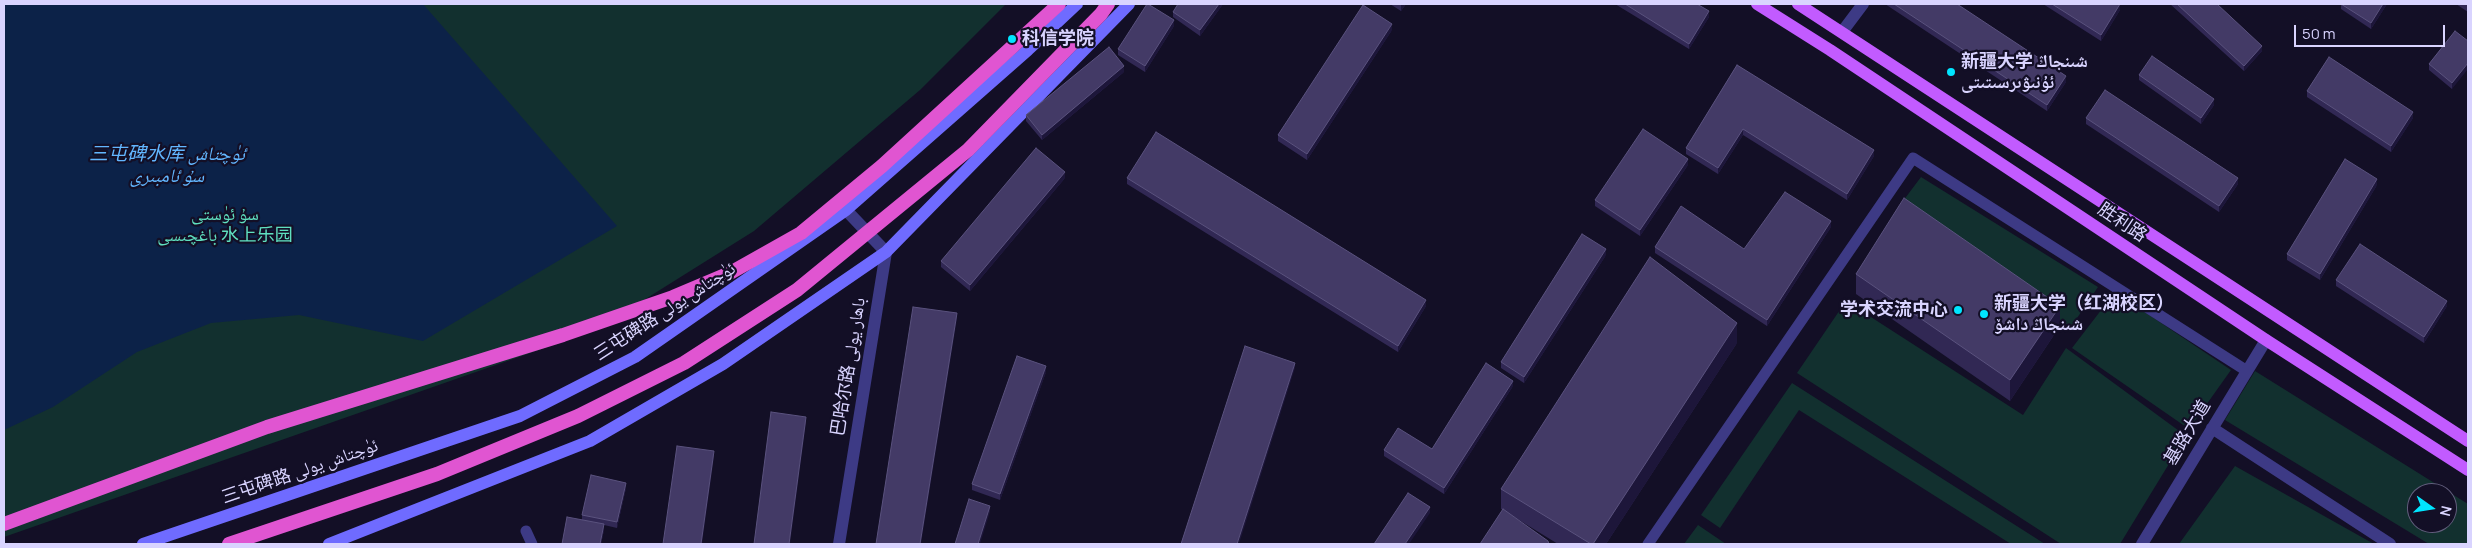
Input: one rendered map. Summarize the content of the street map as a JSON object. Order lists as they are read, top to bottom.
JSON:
{
  "streets": {
    "main road": ["胜利路", "三屯碑路 ئۈچتاش يولى"],
    "street": ["巴哈尔路 باھار يولى", "基路大道"]
  },
  "crossings": [
    ["胜利路", "基路大道"]
  ],
  "water": ["三屯碑水库 ئۈچتاش سۇ ئامبىرى"],
  "parks": ["سۇ ئۈستى باغچىسى 水上乐园"],
  "places": [
    "科信学院",
    "新疆大学 شىنجاڭ ئۇنىۋىرسىتىتى",
    "学术交流中心",
    "新疆大学（红湖校区） شىنجاڭ داشۆ"
  ],
  "scale_bar": "50 m",
  "north": "right"
}
